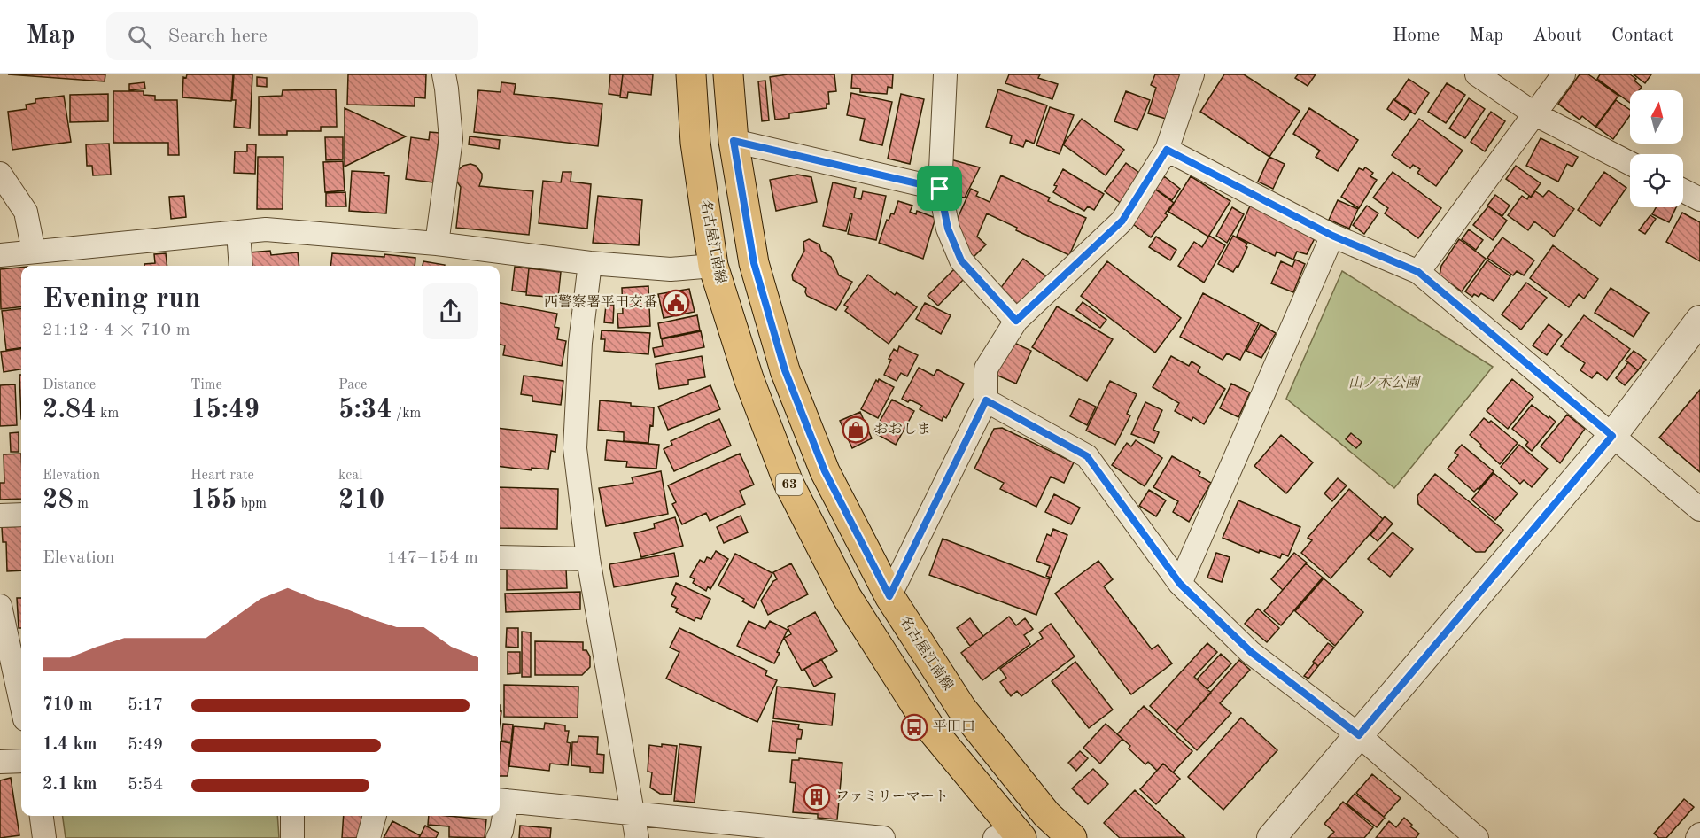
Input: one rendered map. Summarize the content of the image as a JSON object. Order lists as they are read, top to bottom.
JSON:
{
  "streets": {
    "main road": ["名古屋江南線", "63"]
  },
  "parks": ["山ノ木公園"],
  "places": {
    "public building": ["西警察署平田交番"],
    "shop": ["おおしま"],
    "bus stop": ["平田口"],
    "building": ["ファミリーマート"]
  },
  "north": "top",
  "page": {
    "header": "Map",
    "search": "Search here",
    "nav": [
      "Home",
      "Map",
      "About",
      "Contact"
    ],
    "heading": ["Evening run", "21:12 · 4 × 710 m"],
    "stats": [
      ["Distance", "2.84 km"],
      ["Time", "15:49"],
      ["Pace", "5:34 /km"],
      ["Elevation", "28 m"],
      ["Heart rate", "155 bpm"],
      ["kcal", "210"]
    ],
    "chart": ["Elevation", "147–154 m"],
    "list": [
      {
        "name": "710 m",
        "note": "5:17"
      },
      {
        "name": "1.4 km",
        "note": "5:49"
      },
      {
        "name": "2.1 km",
        "note": "5:54"
      }
    ]
  }
}
